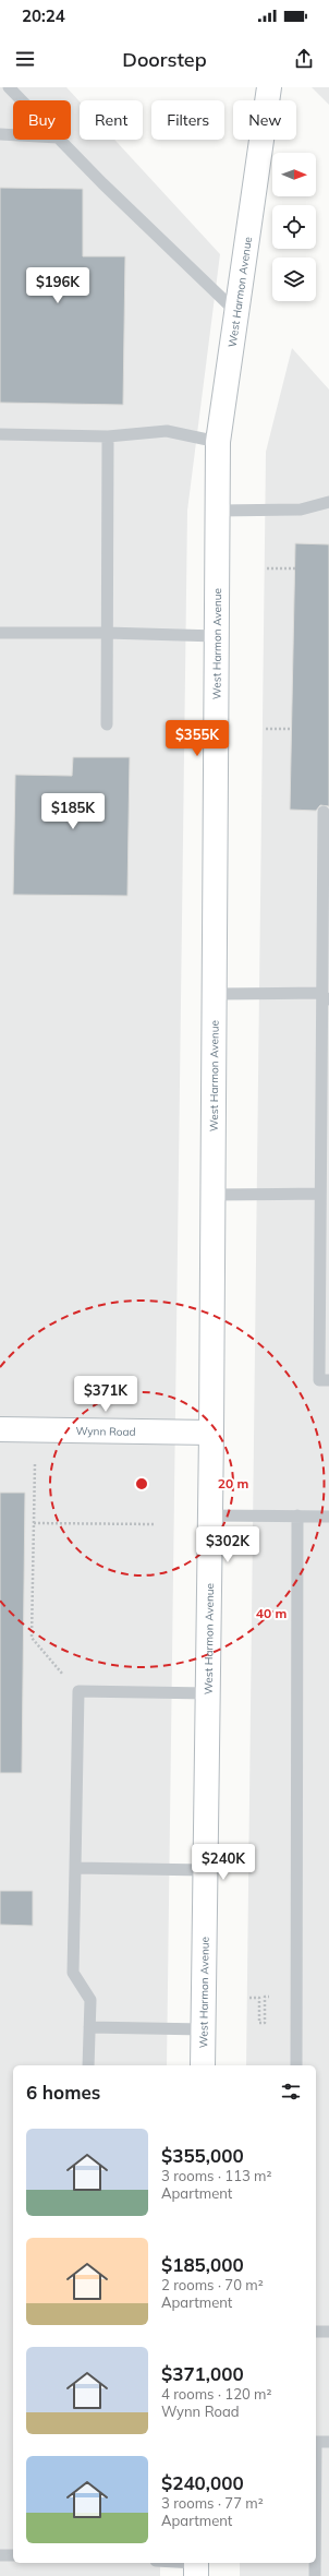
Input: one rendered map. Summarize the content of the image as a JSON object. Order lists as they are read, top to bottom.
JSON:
{
  "streets": {
    "main road": ["West Harmon Avenue", "Wynn Road"]
  },
  "crossings": [
    ["West Harmon Avenue", "Wynn Road"]
  ],
  "north": "right",
  "page": {
    "status": "20:24",
    "header": "Doorstep",
    "chip": [
      "Buy",
      "Rent",
      "Filters",
      "New"
    ],
    "price": [
      "$196K",
      "$355K",
      "$185K",
      "$371K",
      "$302K",
      "$240K"
    ],
    "heading": "6 homes",
    "list": [
      {
        "name": "$355,000",
        "note": "3 rooms · 113 m² · Apartment"
      },
      {
        "name": "$185,000",
        "note": "2 rooms · 70 m² · Apartment"
      },
      {
        "name": "$371,000",
        "note": "4 rooms · 120 m² · Wynn Road"
      },
      {
        "name": "$240,000",
        "note": "3 rooms · 77 m² · Apartment"
      }
    ]
  },
  "rings": ["20 m", "40 m"]
}
